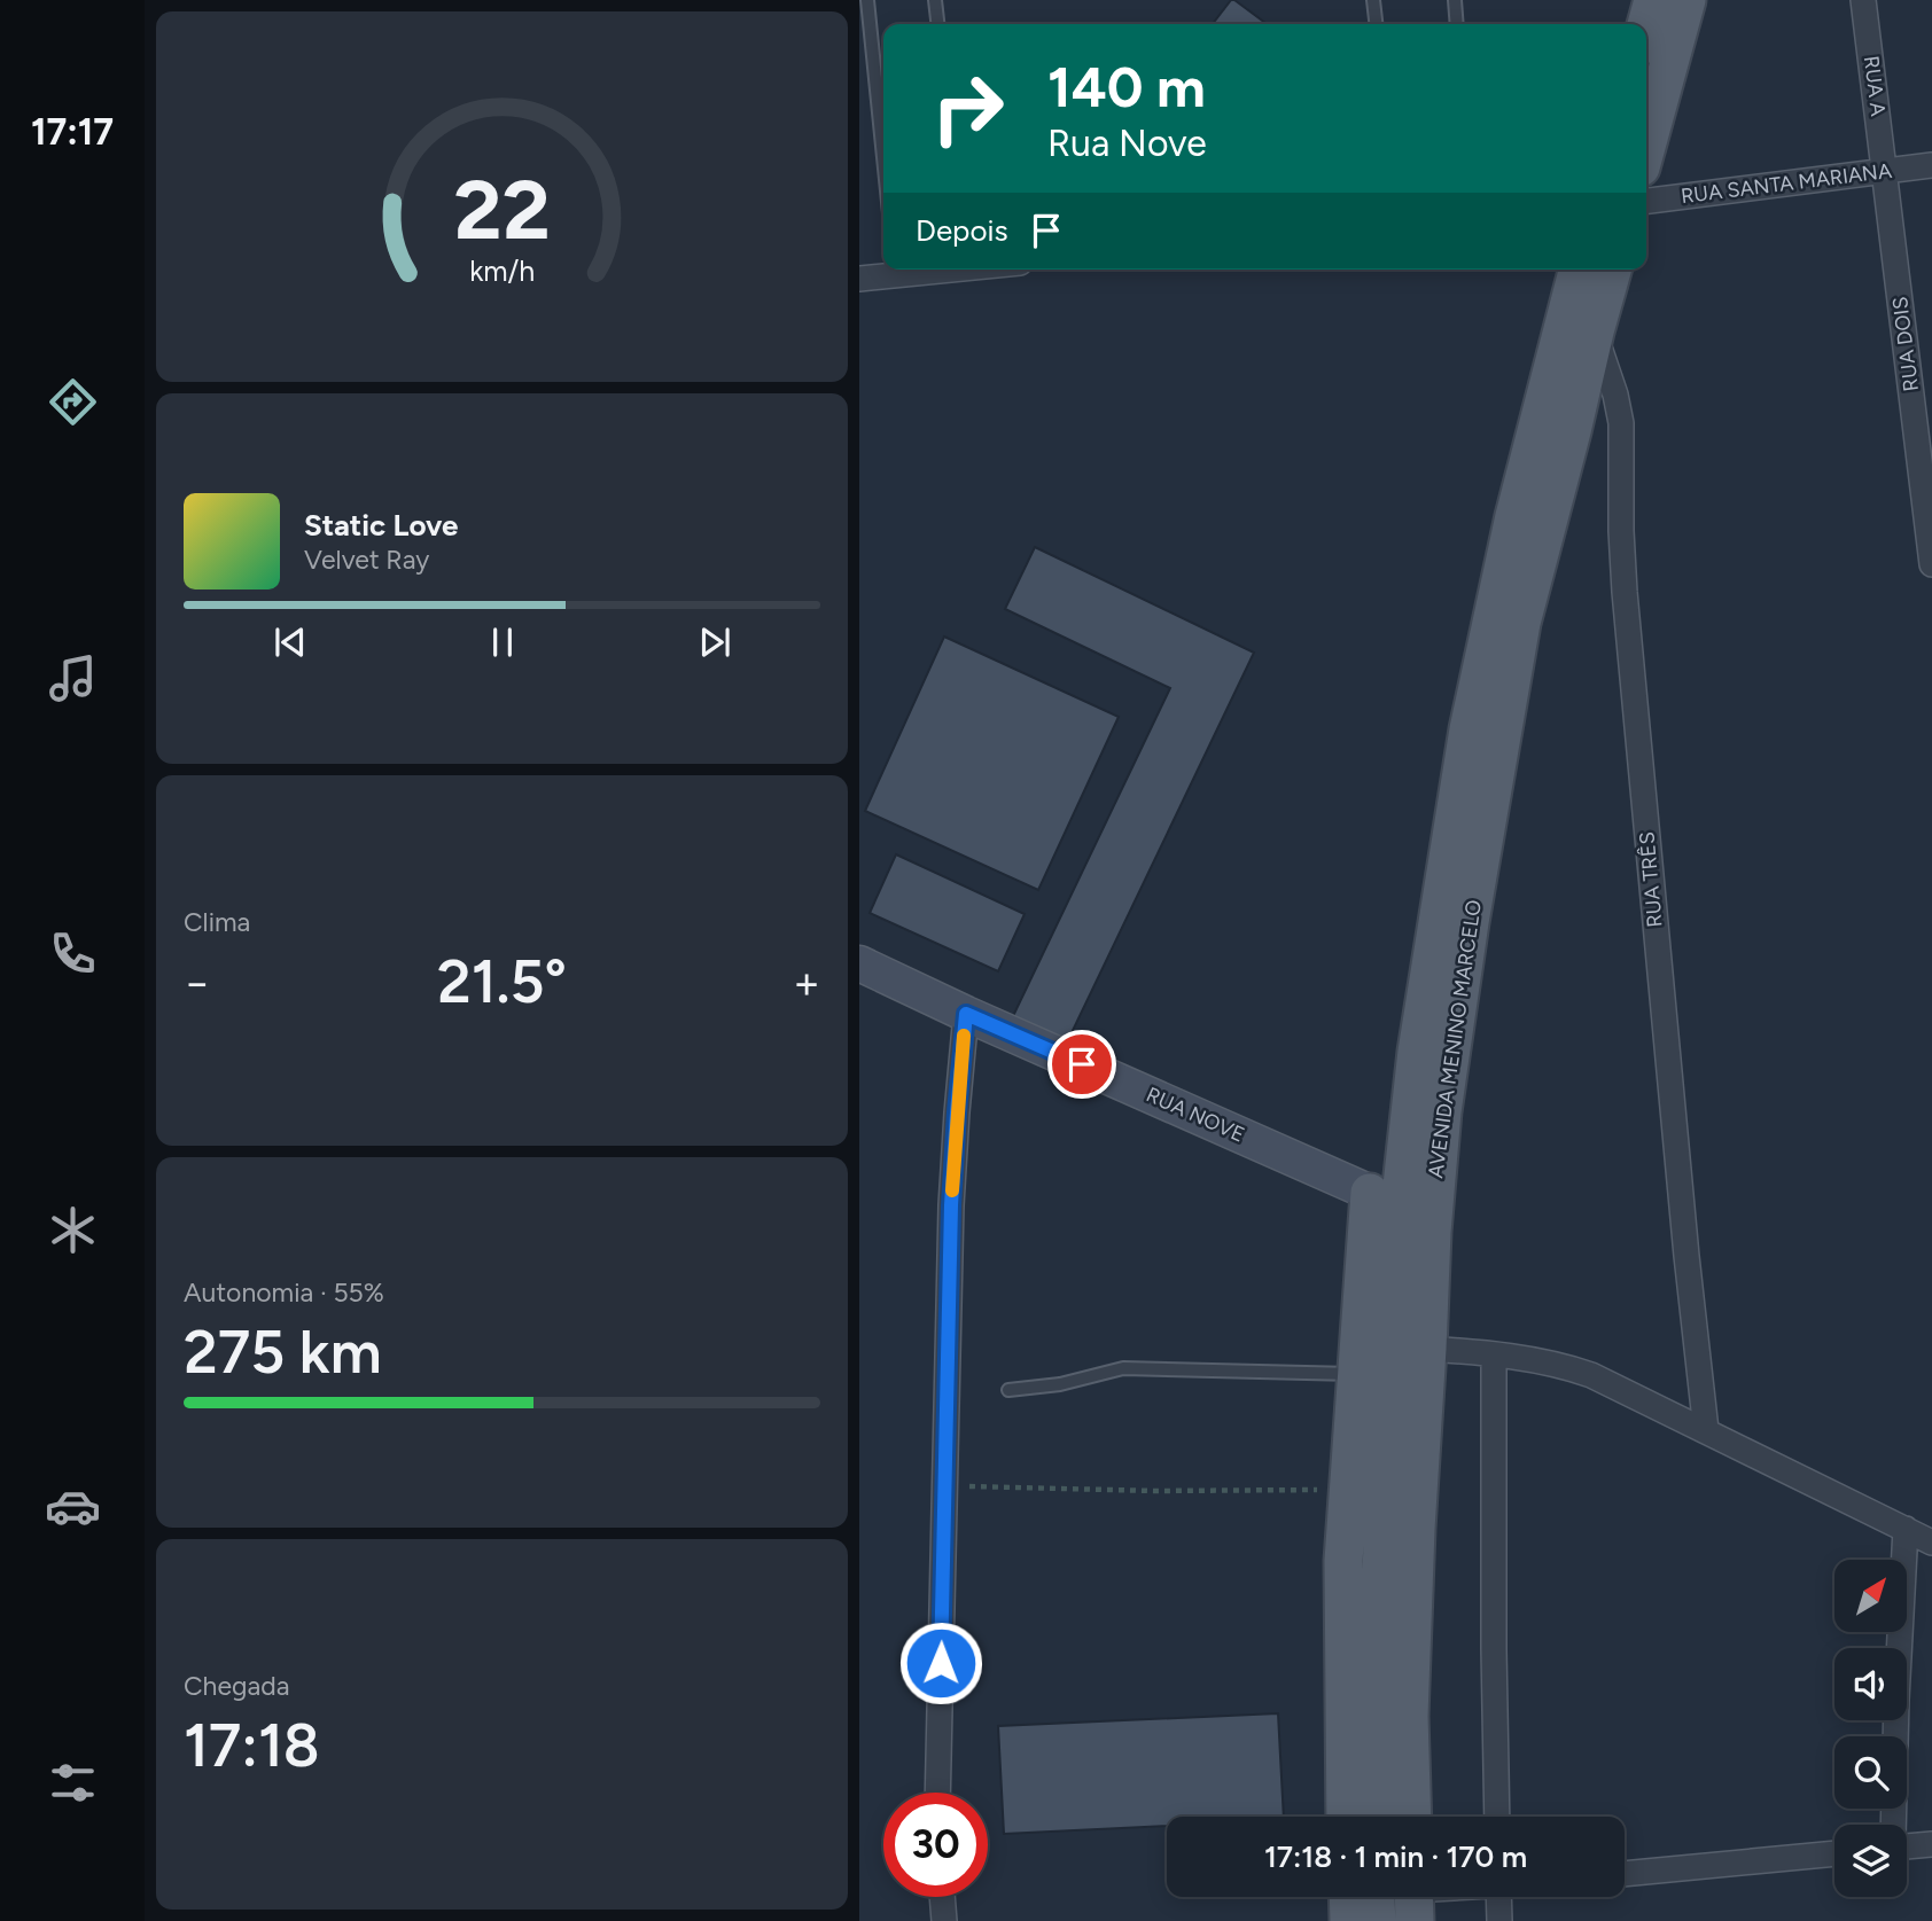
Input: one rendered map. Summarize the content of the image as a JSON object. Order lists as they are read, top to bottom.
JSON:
{
  "streets": {
    "main road": ["AVENIDA MENINO MARCELO"],
    "street": [
      "RUA A",
      "RUA SANTA MARIANA",
      "RUA DOIS",
      "RUA TRÊS",
      "RUA NOVE"
    ]
  },
  "crossings": [
    ["RUA A", "RUA SANTA MARIANA"],
    ["RUA A", "RUA DOIS"],
    ["RUA SANTA MARIANA", "RUA DOIS"],
    ["RUA TRÊS", "AVENIDA MENINO MARCELO"],
    ["AVENIDA MENINO MARCELO", "RUA NOVE"]
  ],
  "north": "top right",
  "page": {
    "tabs": "17:17",
    "turn": ["140 m", "Rua Nove"],
    "then": "Depois",
    "song": ["Static Love", "Velvet Ray"],
    "tile": [
      "Clima",
      ["Autonomia · 55%", "275 km"],
      ["Chegada", "17:18"]
    ],
    "heat": ["−", "21.5°", "+"],
    "limit": "30",
    "trip": "17:18 · 1 min · 170 m",
    "gauge": ["22", "km/h"]
  }
}
